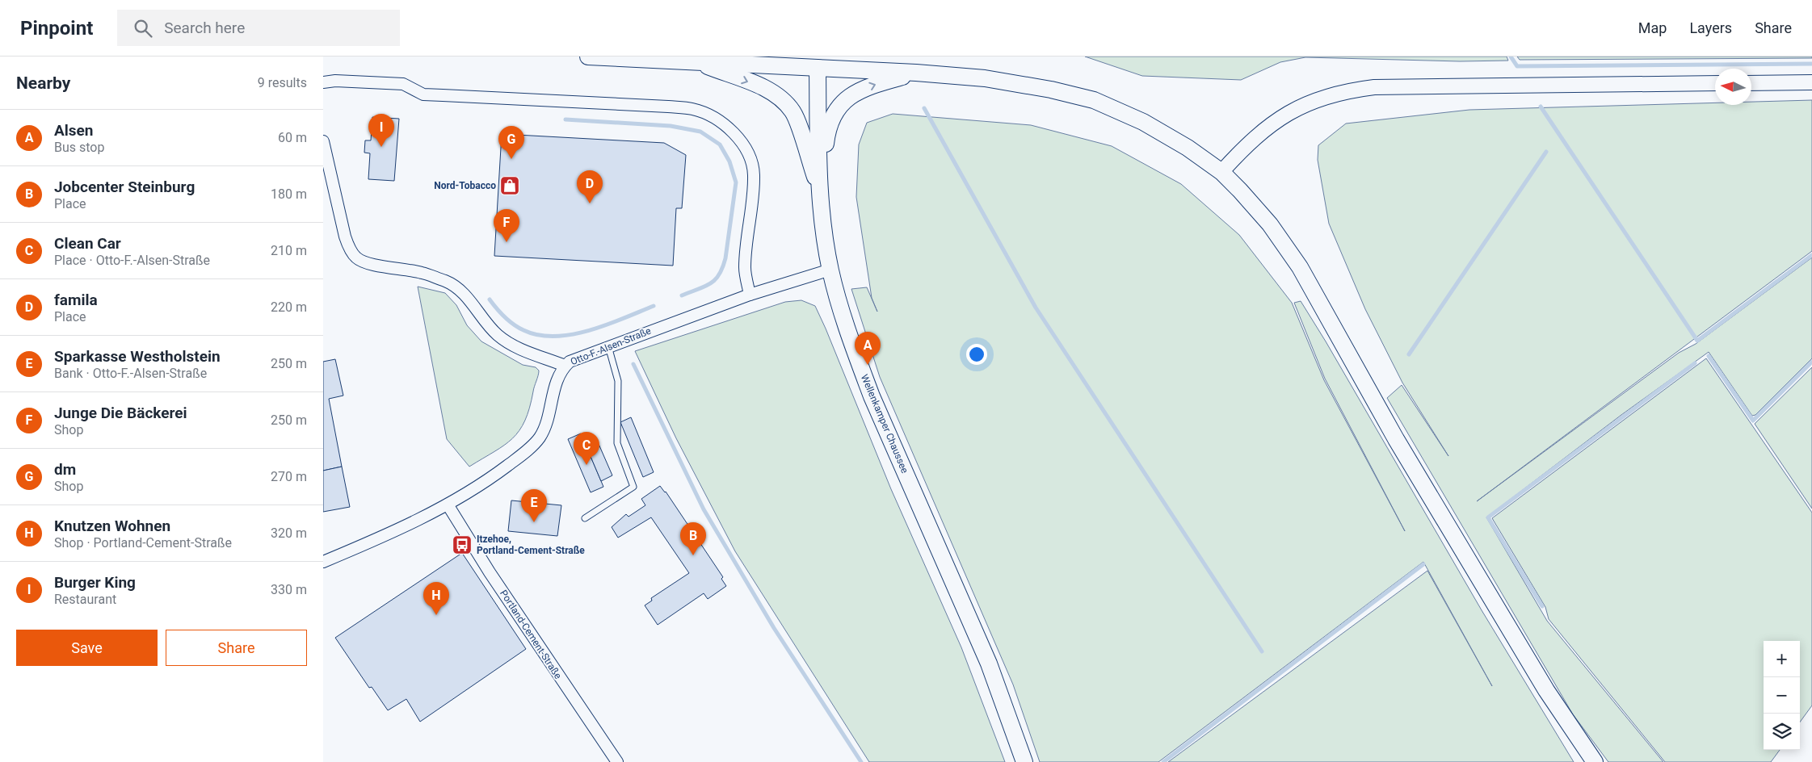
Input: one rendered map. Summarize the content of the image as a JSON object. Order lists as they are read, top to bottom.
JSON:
{
  "streets": {
    "main road": ["Wellenkamper Chaussee"],
    "street": ["Otto-F.-Alsen-Straße", "Portland-Cement-Straße"]
  },
  "crossings": [
    ["Otto-F.-Alsen-Straße", "Wellenkamper Chaussee"],
    ["Otto-F.-Alsen-Straße", "Portland-Cement-Straße"]
  ],
  "places": {
    "shop": ["Nord-Tobacco"],
    "bus stop": ["Itzehoe, Portland-Cement-Straße"]
  },
  "north": "left",
  "page": {
    "header": "Pinpoint",
    "search": "Search here",
    "nav": ["Map", "Layers", "Share"],
    "heading": ["Nearby", "9 results"],
    "list": [
      {
        "mark": "A",
        "name": "Alsen",
        "note": "Bus stop",
        "value": "60 m"
      },
      {
        "mark": "B",
        "name": "Jobcenter Steinburg",
        "note": "Place",
        "value": "180 m"
      },
      {
        "mark": "C",
        "name": "Clean Car",
        "note": "Place · Otto-F.-Alsen-Straße",
        "value": "210 m"
      },
      {
        "mark": "D",
        "name": "famila",
        "note": "Place",
        "value": "220 m"
      },
      {
        "mark": "E",
        "name": "Sparkasse Westholstein",
        "note": "Bank · Otto-F.-Alsen-Straße",
        "value": "250 m"
      },
      {
        "mark": "F",
        "name": "Junge Die Bäckerei",
        "note": "Shop",
        "value": "250 m"
      },
      {
        "mark": "G",
        "name": "dm",
        "note": "Shop",
        "value": "270 m"
      },
      {
        "mark": "H",
        "name": "Knutzen Wohnen",
        "note": "Shop · Portland-Cement-Straße",
        "value": "320 m"
      },
      {
        "mark": "I",
        "name": "Burger King",
        "note": "Restaurant",
        "value": "330 m"
      }
    ],
    "pins": [
      "I",
      "G",
      "D",
      "F",
      "A",
      "C",
      "E",
      "B",
      "H"
    ],
    "buttons": ["Save", "Share"],
    "map_buttons": ["+", "−"]
  }
}
